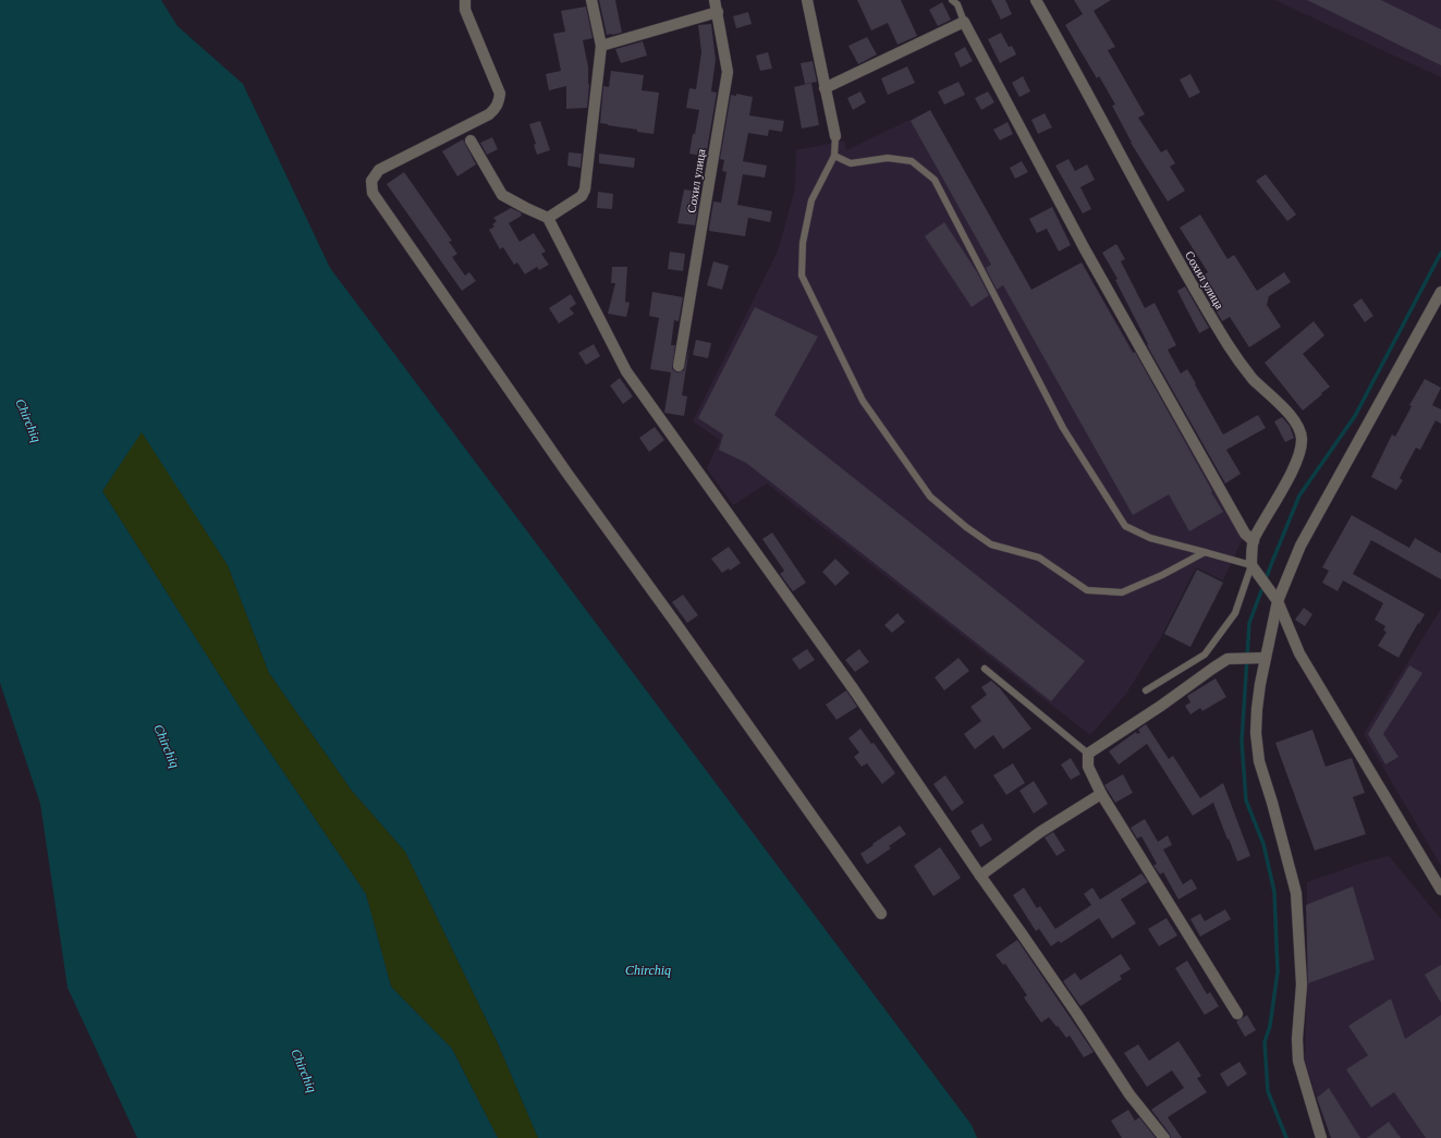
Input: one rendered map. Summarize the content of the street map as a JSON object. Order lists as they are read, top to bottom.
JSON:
{
  "streets": {
    "street": ["Сохил улица"]
  },
  "water": ["Chirchiq"]
}
